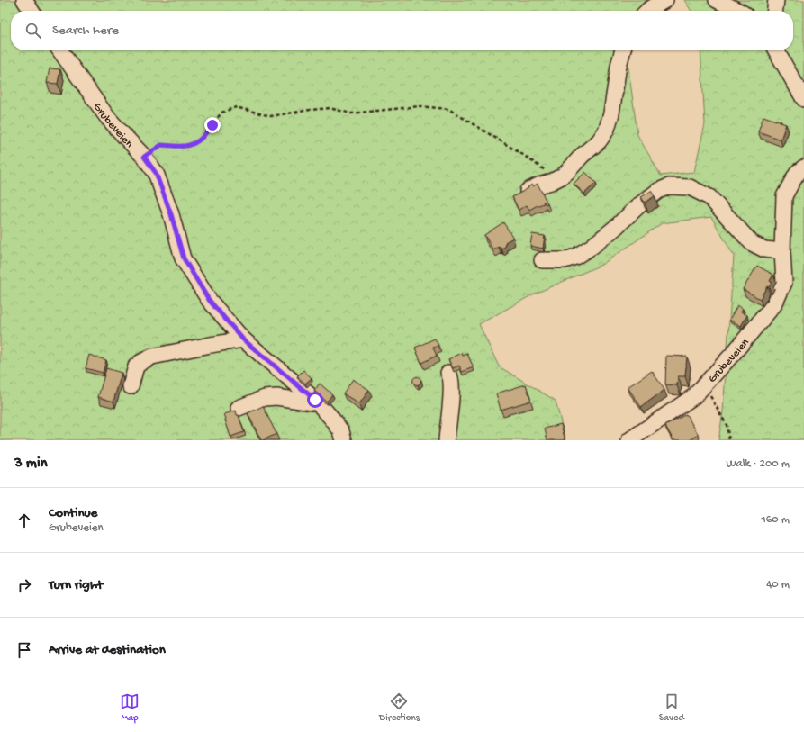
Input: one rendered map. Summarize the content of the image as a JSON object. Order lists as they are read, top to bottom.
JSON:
{
  "streets": {
    "street": ["Grubeveien"]
  },
  "page": {
    "search": "Search here",
    "heading": ["3 min", "Walk · 200 m"],
    "list": [
      ["Continue", "Grubeveien", "160 m"],
      ["Turn right", "40 m"],
      "Arrive at destination"
    ],
    "nav": ["Map", "Directions", "Saved"]
  }
}
